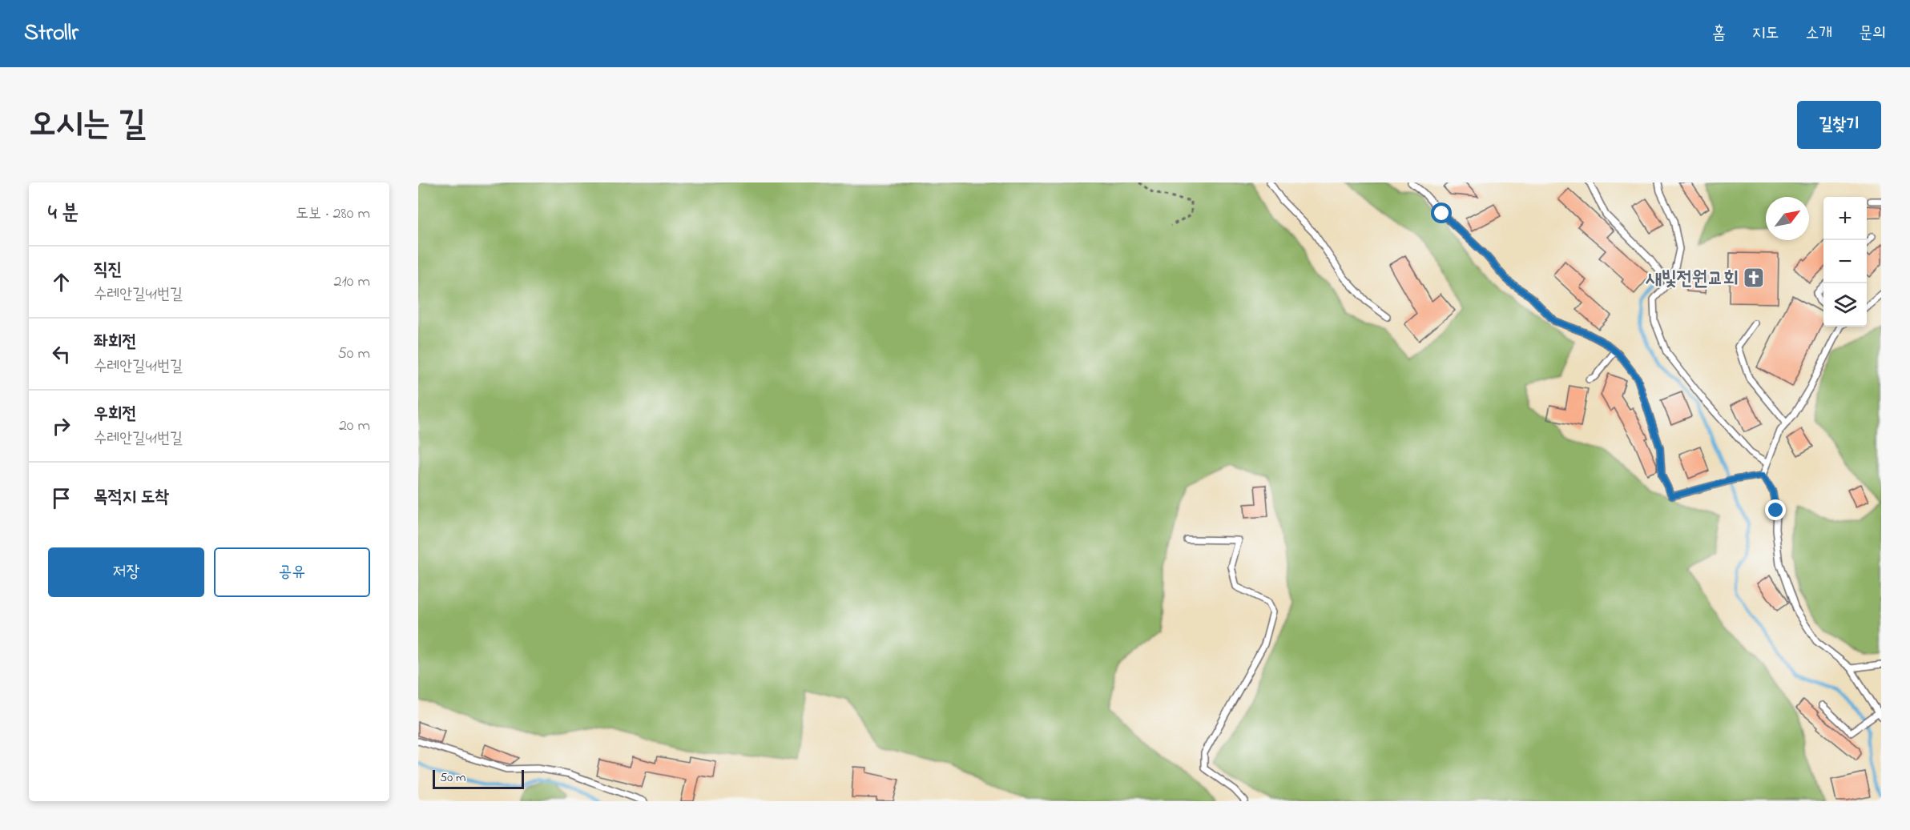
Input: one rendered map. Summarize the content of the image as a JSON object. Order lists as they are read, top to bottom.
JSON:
{
  "places": {
    "church": ["새빛전원교회"]
  },
  "scale_bar": "50 m",
  "north": "top right",
  "page": {
    "header": "Strollr",
    "nav": [
      "홈",
      "지도",
      "소개",
      "문의"
    ],
    "title": "오시는 길",
    "buttons": [
      "길찾기",
      ["저장", "공유"]
    ],
    "heading": ["4 분", "도보 · 280 m"],
    "map_buttons": ["+", "−"],
    "list": [
      ["직진", "수레안길41번길", "210 m"],
      ["좌회전", "수레안길41번길", "50 m"],
      ["우회전", "수레안길41번길", "20 m"],
      "목적지 도착"
    ],
    "scale": "50 m"
  }
}
